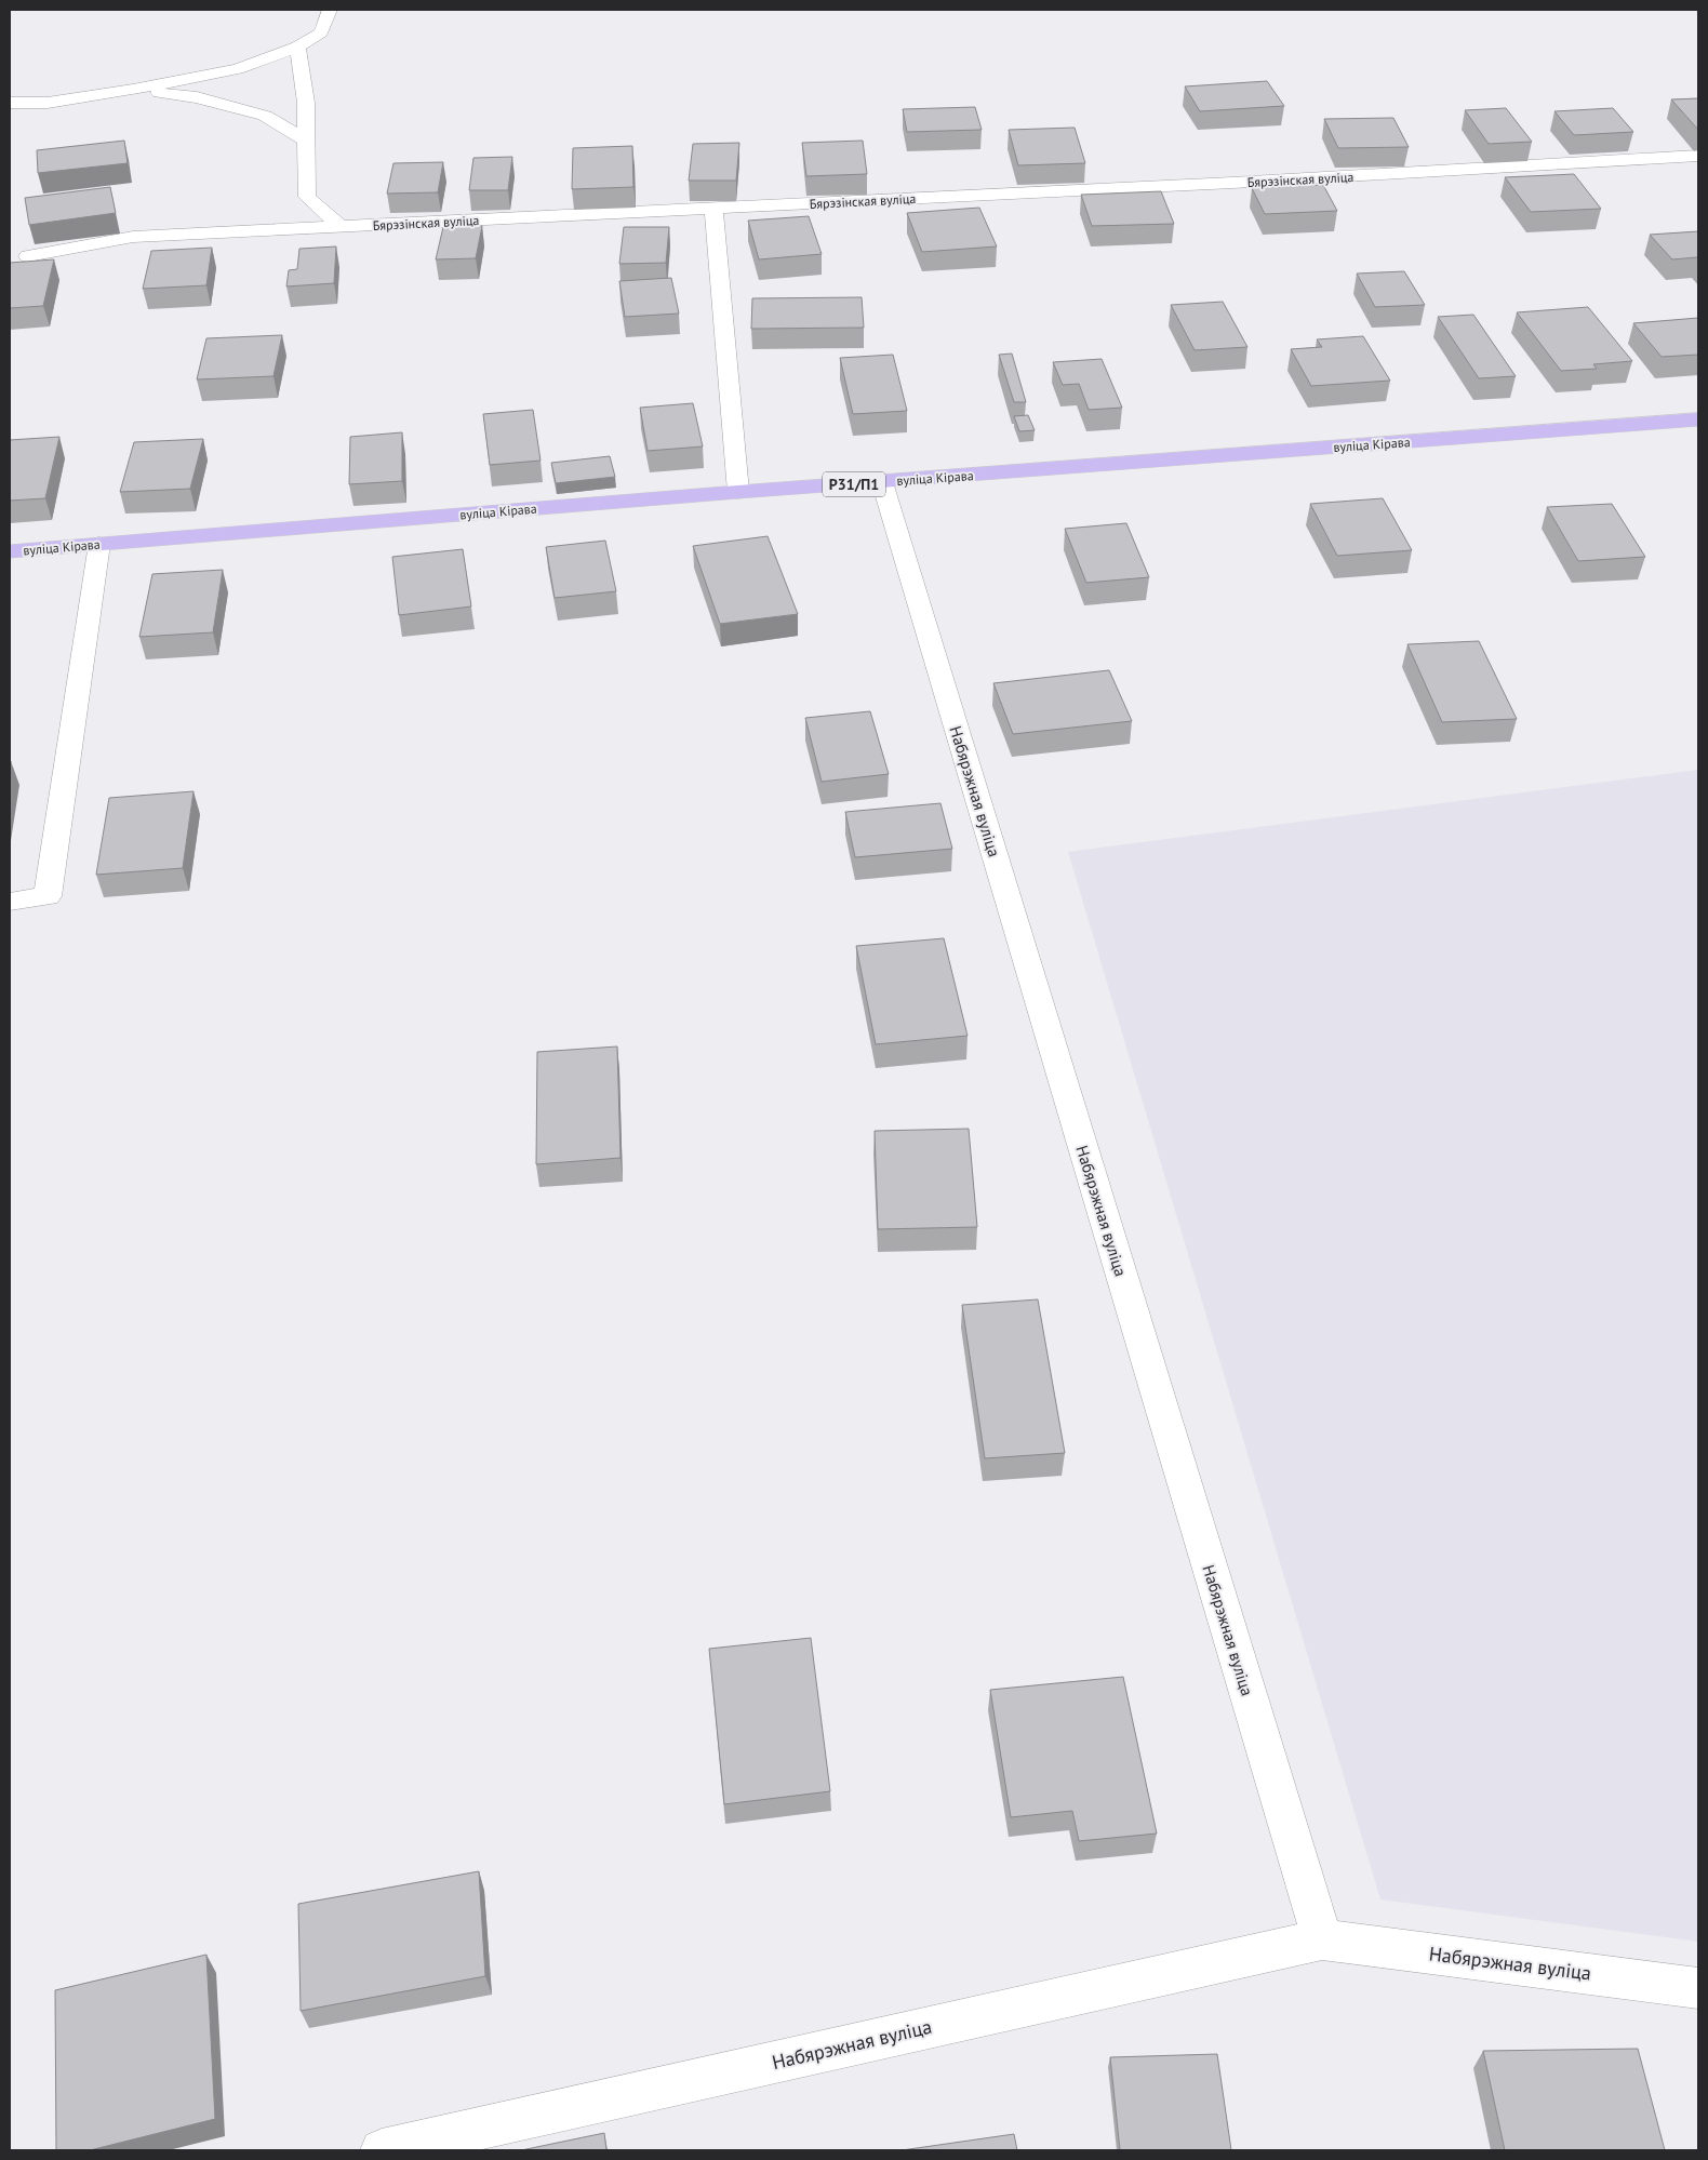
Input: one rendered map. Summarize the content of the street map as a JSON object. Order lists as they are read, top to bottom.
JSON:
{
  "streets": {
    "main road": ["вуліца Кірава", "Р31/П1"],
    "street": ["Бярэзінская вуліца", "Набярэжная вуліца"]
  },
  "crossings": [
    ["вуліца Кірава", "Набярэжная вуліца"]
  ]
}
